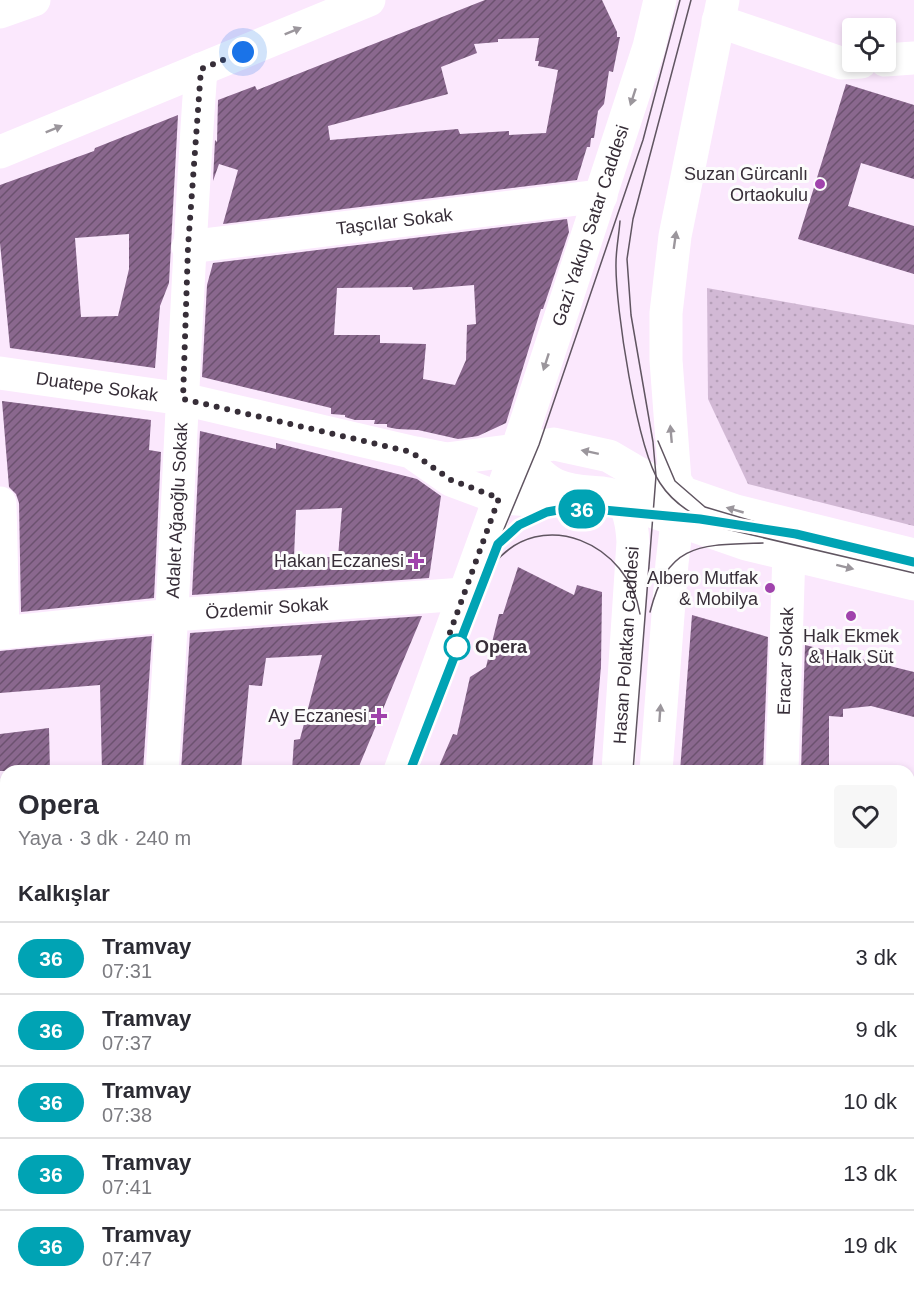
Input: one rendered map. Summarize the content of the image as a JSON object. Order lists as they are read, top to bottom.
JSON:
{
  "streets": {
    "main road": [
      "Taşcılar Sokak",
      "Gazi Yakup Satar Caddesi",
      "Duatepe Sokak",
      "Adalet Ağaoğlu Sokak",
      "Özdemir Sokak",
      "Hasan Polatkan Caddesi",
      "Eracar Sokak"
    ]
  },
  "crossings": [
    ["Taşcılar Sokak", "Gazi Yakup Satar Caddesi"],
    ["Taşcılar Sokak", "Adalet Ağaoğlu Sokak"],
    ["Gazi Yakup Satar Caddesi", "Duatepe Sokak"],
    ["Duatepe Sokak", "Adalet Ağaoğlu Sokak"],
    ["Adalet Ağaoğlu Sokak", "Özdemir Sokak"]
  ],
  "places": {
    "other": [
      "Suzan Gürcanlı Ortaokulu",
      "Albero Mutfak & Mobilya",
      "Halk Ekmek & Halk Süt",
      "Opera"
    ],
    "health": ["Hakan Eczanesi", "Ay Eczanesi"]
  },
  "lines": ["tram line 36"],
  "page": {
    "on_map": "36",
    "heading": [
      ["Opera", "Yaya · 3 dk · 240 m"],
      "Kalkışlar"
    ],
    "list": [
      {
        "mark": "36",
        "name": "Tramvay",
        "note": "07:31",
        "value": "3 dk"
      },
      {
        "mark": "36",
        "name": "Tramvay",
        "note": "07:37",
        "value": "9 dk"
      },
      {
        "mark": "36",
        "name": "Tramvay",
        "note": "07:38",
        "value": "10 dk"
      },
      {
        "mark": "36",
        "name": "Tramvay",
        "note": "07:41",
        "value": "13 dk"
      },
      {
        "mark": "36",
        "name": "Tramvay",
        "note": "07:47",
        "value": "19 dk"
      }
    ]
  }
}
